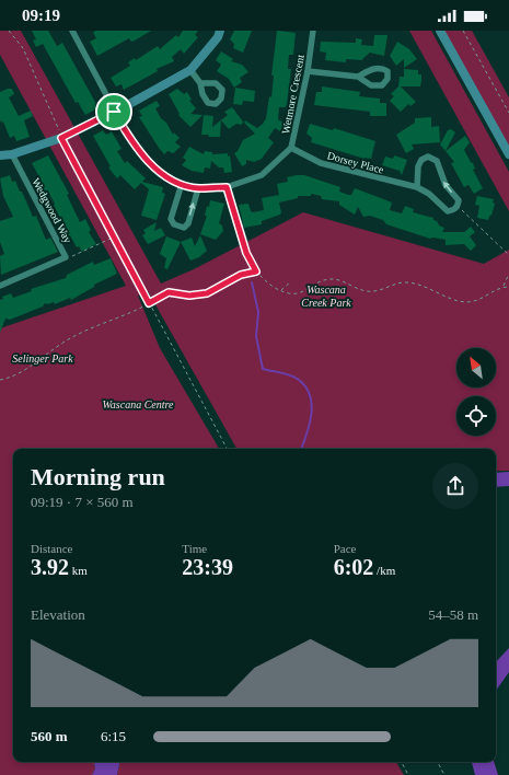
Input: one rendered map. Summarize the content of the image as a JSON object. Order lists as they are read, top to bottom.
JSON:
{
  "streets": {
    "street": ["Wetmore Crescent", "Dorsey Place", "Wedgwood Way"]
  },
  "crossings": [
    ["Wetmore Crescent", "Dorsey Place"]
  ],
  "parks": ["Wascana Creek Park", "Selinger Park", "Wascana Centre"],
  "north": "top left",
  "page": {
    "status": "09:19",
    "heading": ["Morning run", "09:19 · 7 × 560 m"],
    "stats": [
      ["Distance", "3.92 km"],
      ["Time", "23:39"],
      ["Pace", "6:02 /km"]
    ],
    "chart": ["Elevation", "54–58 m"],
    "list": [
      {
        "name": "560 m",
        "note": "6:15"
      }
    ]
  }
}
